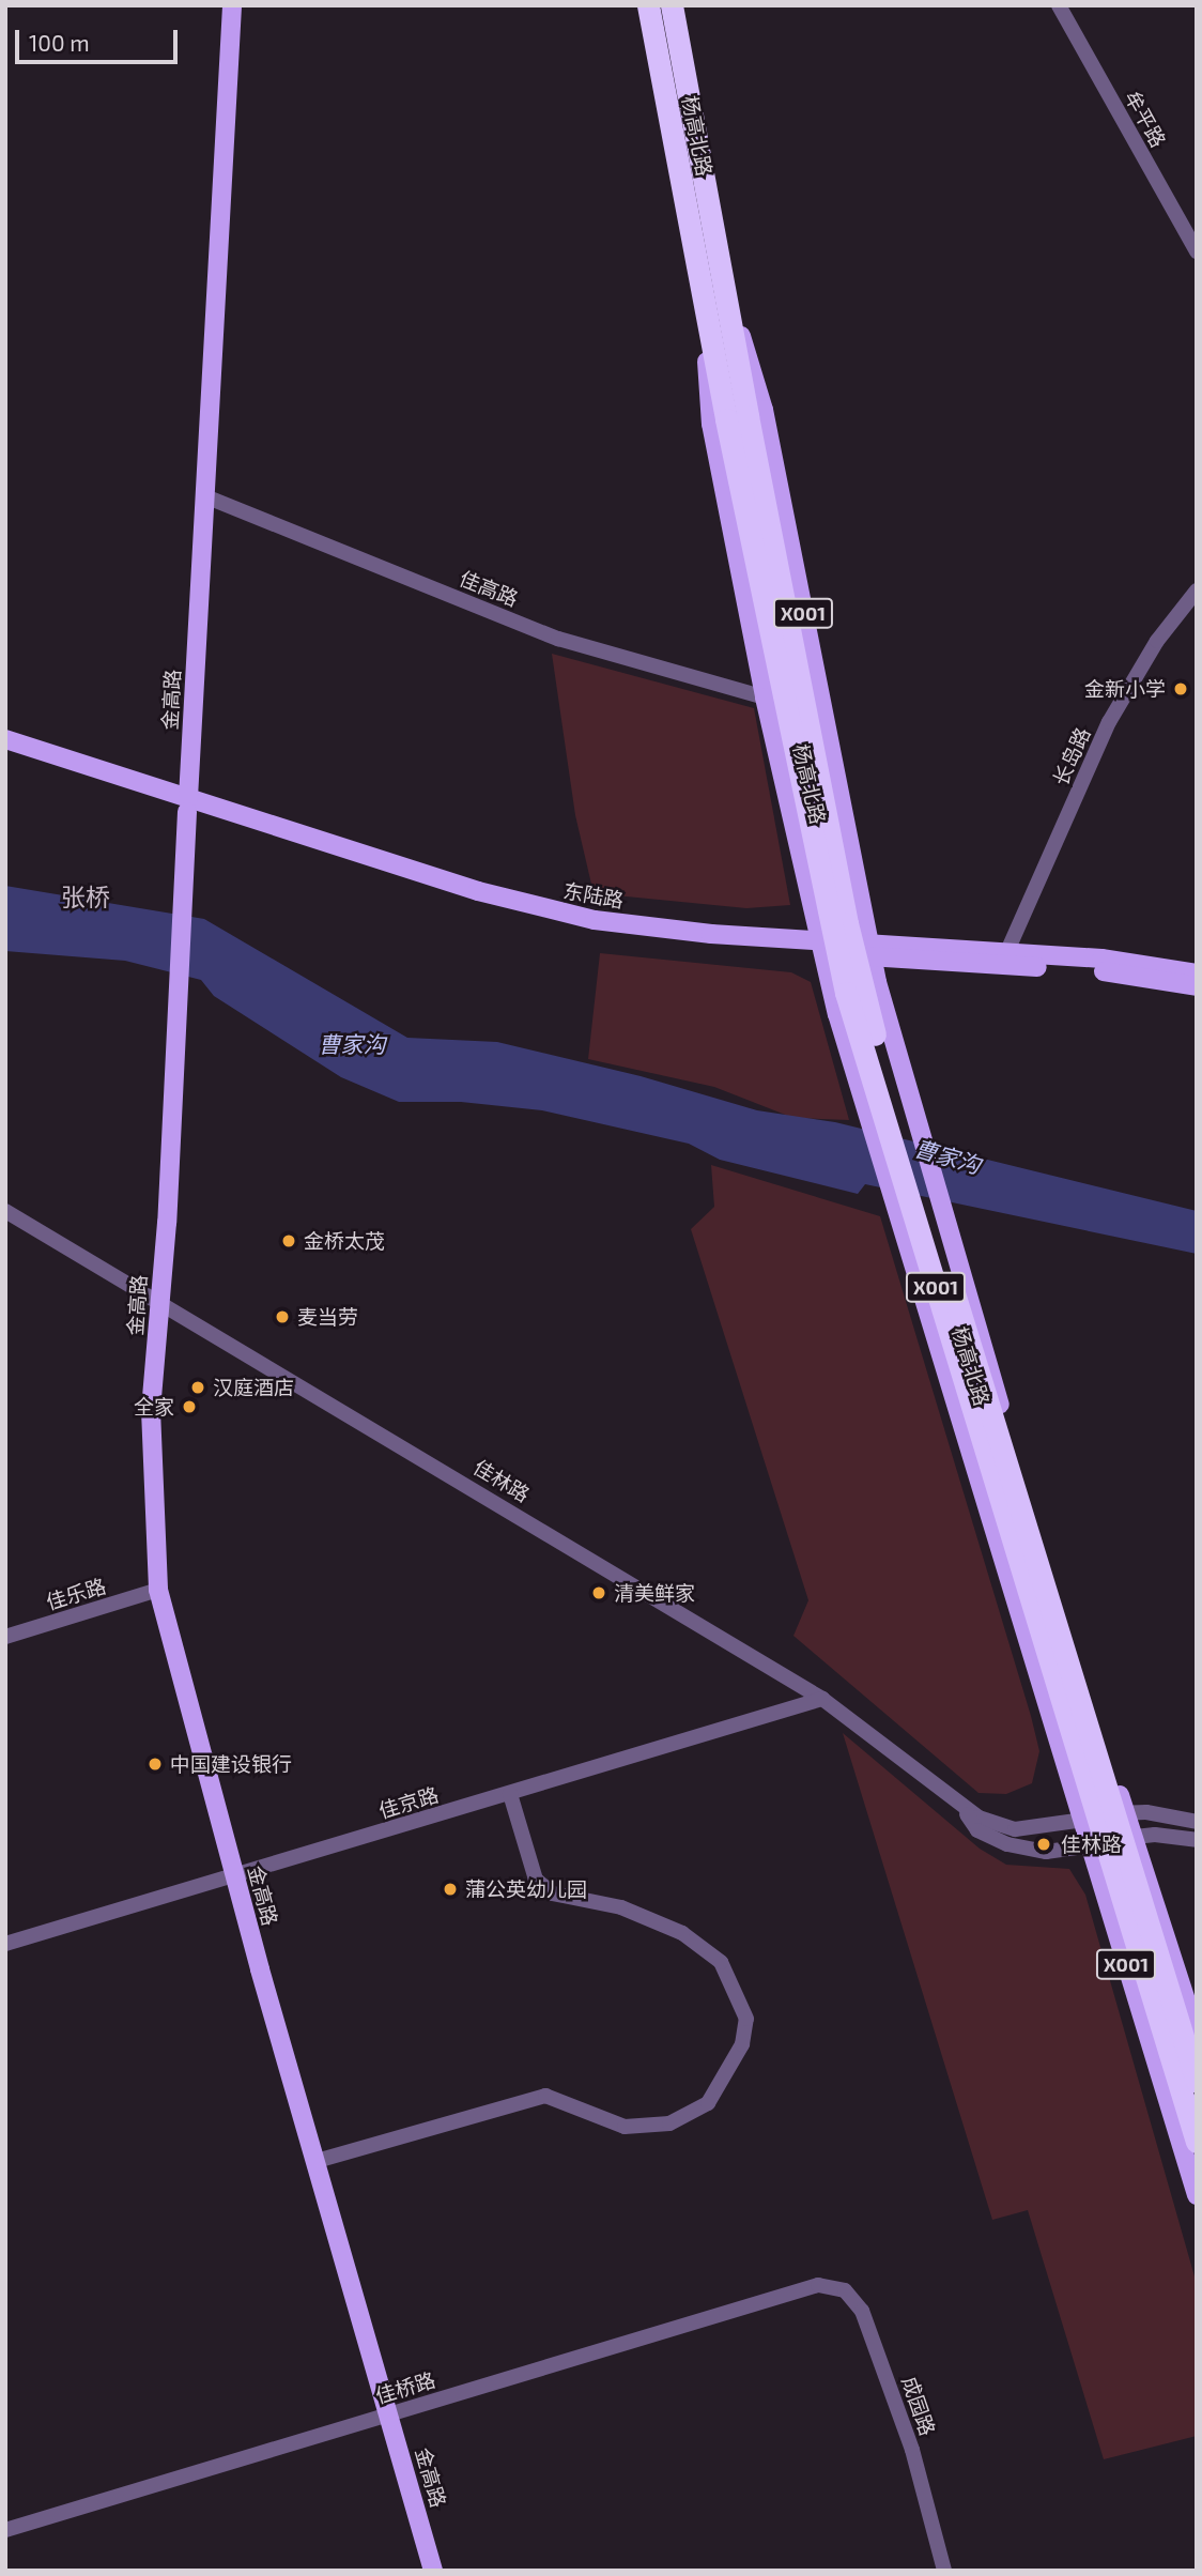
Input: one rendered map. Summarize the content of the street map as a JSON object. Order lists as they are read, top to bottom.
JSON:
{
  "streets": {
    "highway": ["杨高北路", "X001"],
    "main road": ["金高路", "东陆路"],
    "street": [
      "牟平路",
      "佳高路",
      "长岛路",
      "佳林路",
      "佳乐路",
      "佳京路",
      "佳桥路",
      "成园路"
    ]
  },
  "crossings": [
    ["杨高北路", "佳高路"],
    ["杨高北路", "东陆路"],
    ["杨高北路", "佳林路"],
    ["佳高路", "金高路"],
    ["金高路", "东陆路"],
    ["金高路", "佳林路"],
    ["金高路", "佳乐路"],
    ["金高路", "佳京路"],
    ["金高路", "佳桥路"],
    ["长岛路", "东陆路"],
    ["佳林路", "佳京路"],
    ["佳桥路", "成园路"]
  ],
  "districts": ["张桥"],
  "water": ["曹家沟"],
  "places": [
    "金新小学",
    "金桥太茂",
    "麦当劳",
    "汉庭酒店",
    "全家",
    "清美鲜家",
    "中国建设银行",
    "佳林路",
    "蒲公英幼儿园"
  ],
  "scale_bar": "100 m"
}
